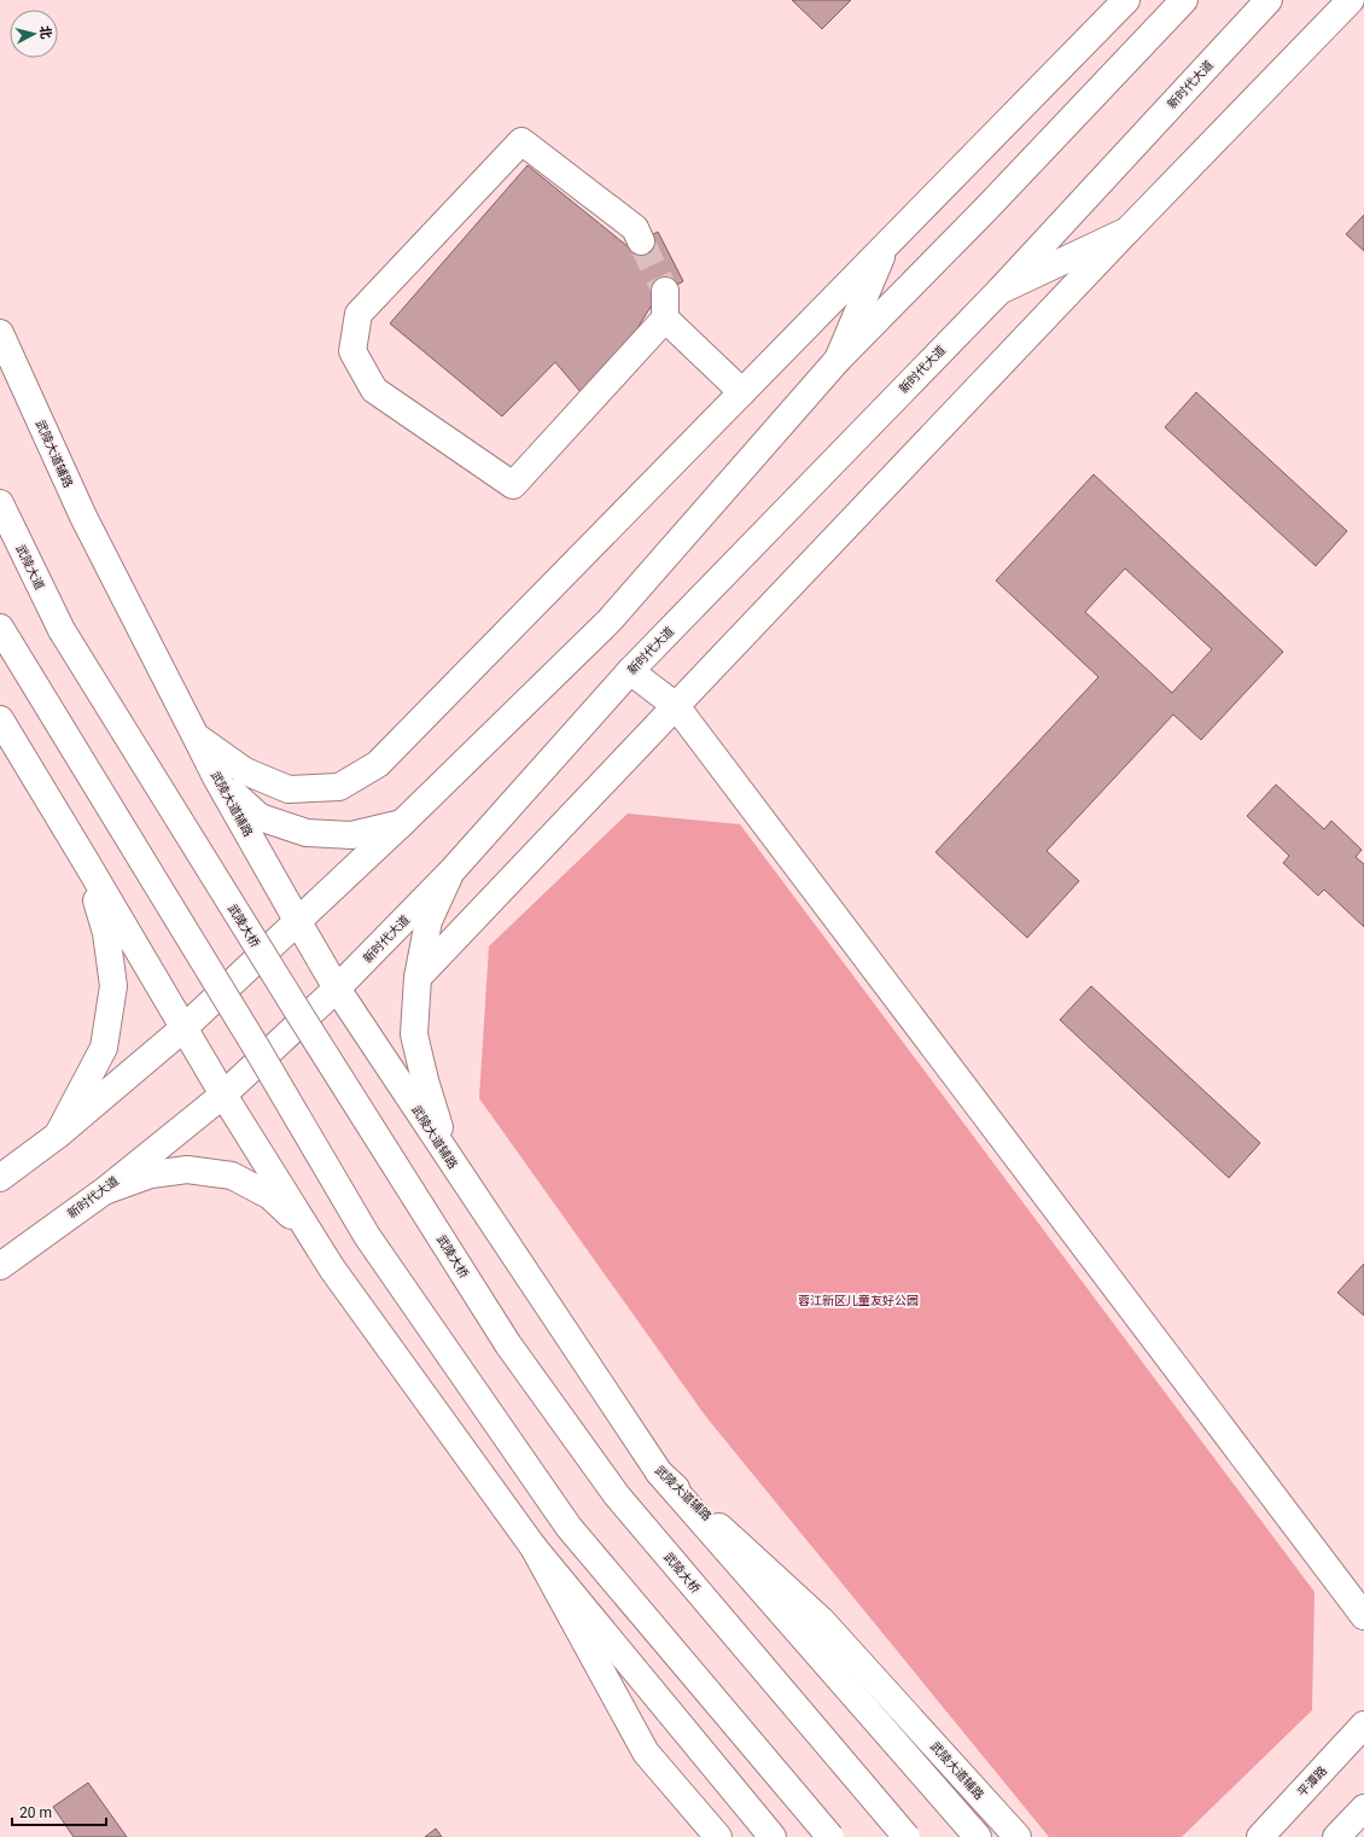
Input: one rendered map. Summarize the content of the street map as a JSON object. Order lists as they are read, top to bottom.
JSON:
{
  "streets": {
    "street": [
      "新时代大道",
      "武陵大道辅路",
      "武陵大道",
      "武陵大桥",
      "平潭路"
    ]
  },
  "crossings": [
    ["新时代大道", "武陵大道辅路"],
    ["武陵大道", "武陵大桥"]
  ],
  "parks": ["蓉江新区儿童友好公园"],
  "scale_bar": "20 m",
  "north": "right"
}
